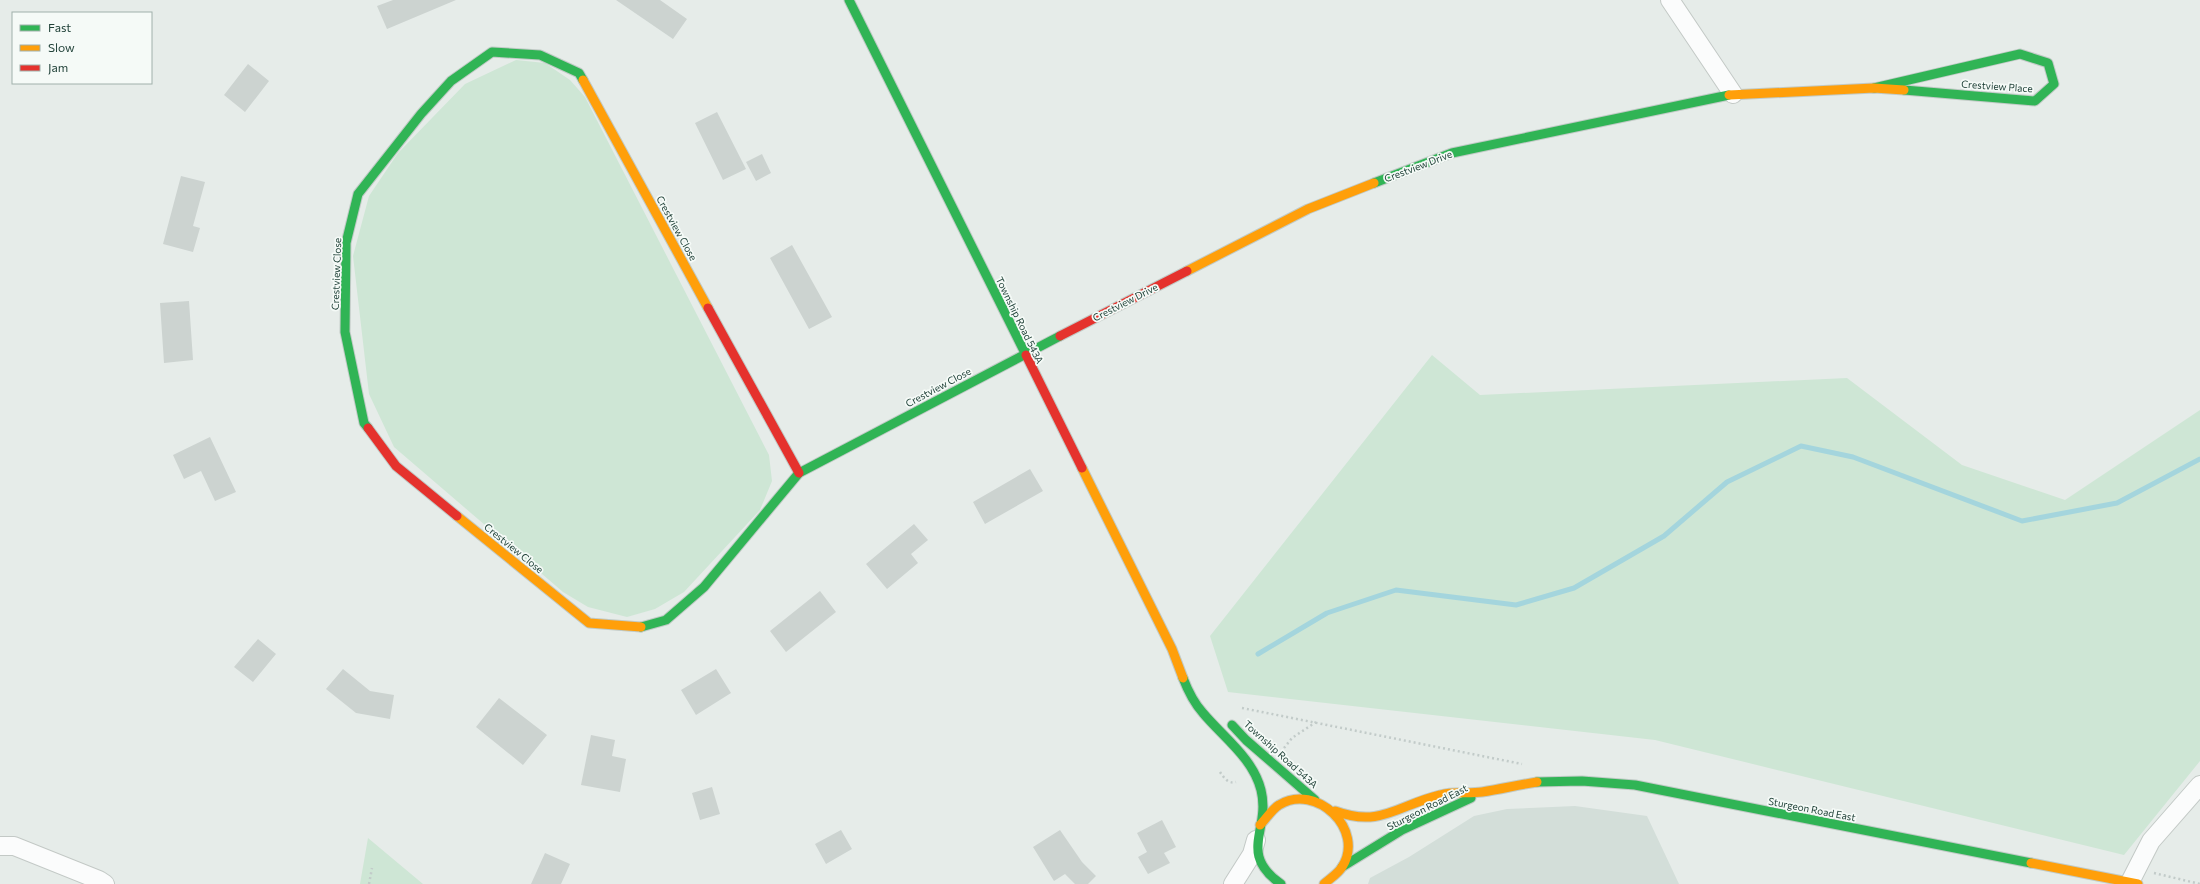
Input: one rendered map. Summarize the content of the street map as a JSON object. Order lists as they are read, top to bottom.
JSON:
{
  "streets": {
    "street": [
      "Crestview Place",
      "Crestview Drive",
      "Crestview Close",
      "Township Road 543A",
      "Sturgeon Road East"
    ]
  },
  "crossings": [
    ["Crestview Place", "Crestview Drive"],
    ["Crestview Drive", "Crestview Close"],
    ["Crestview Drive", "Township Road 543A"],
    ["Crestview Close", "Township Road 543A"],
    ["Township Road 543A", "Sturgeon Road East"]
  ],
  "legend": ["Fast", "Slow", "Jam"]
}
